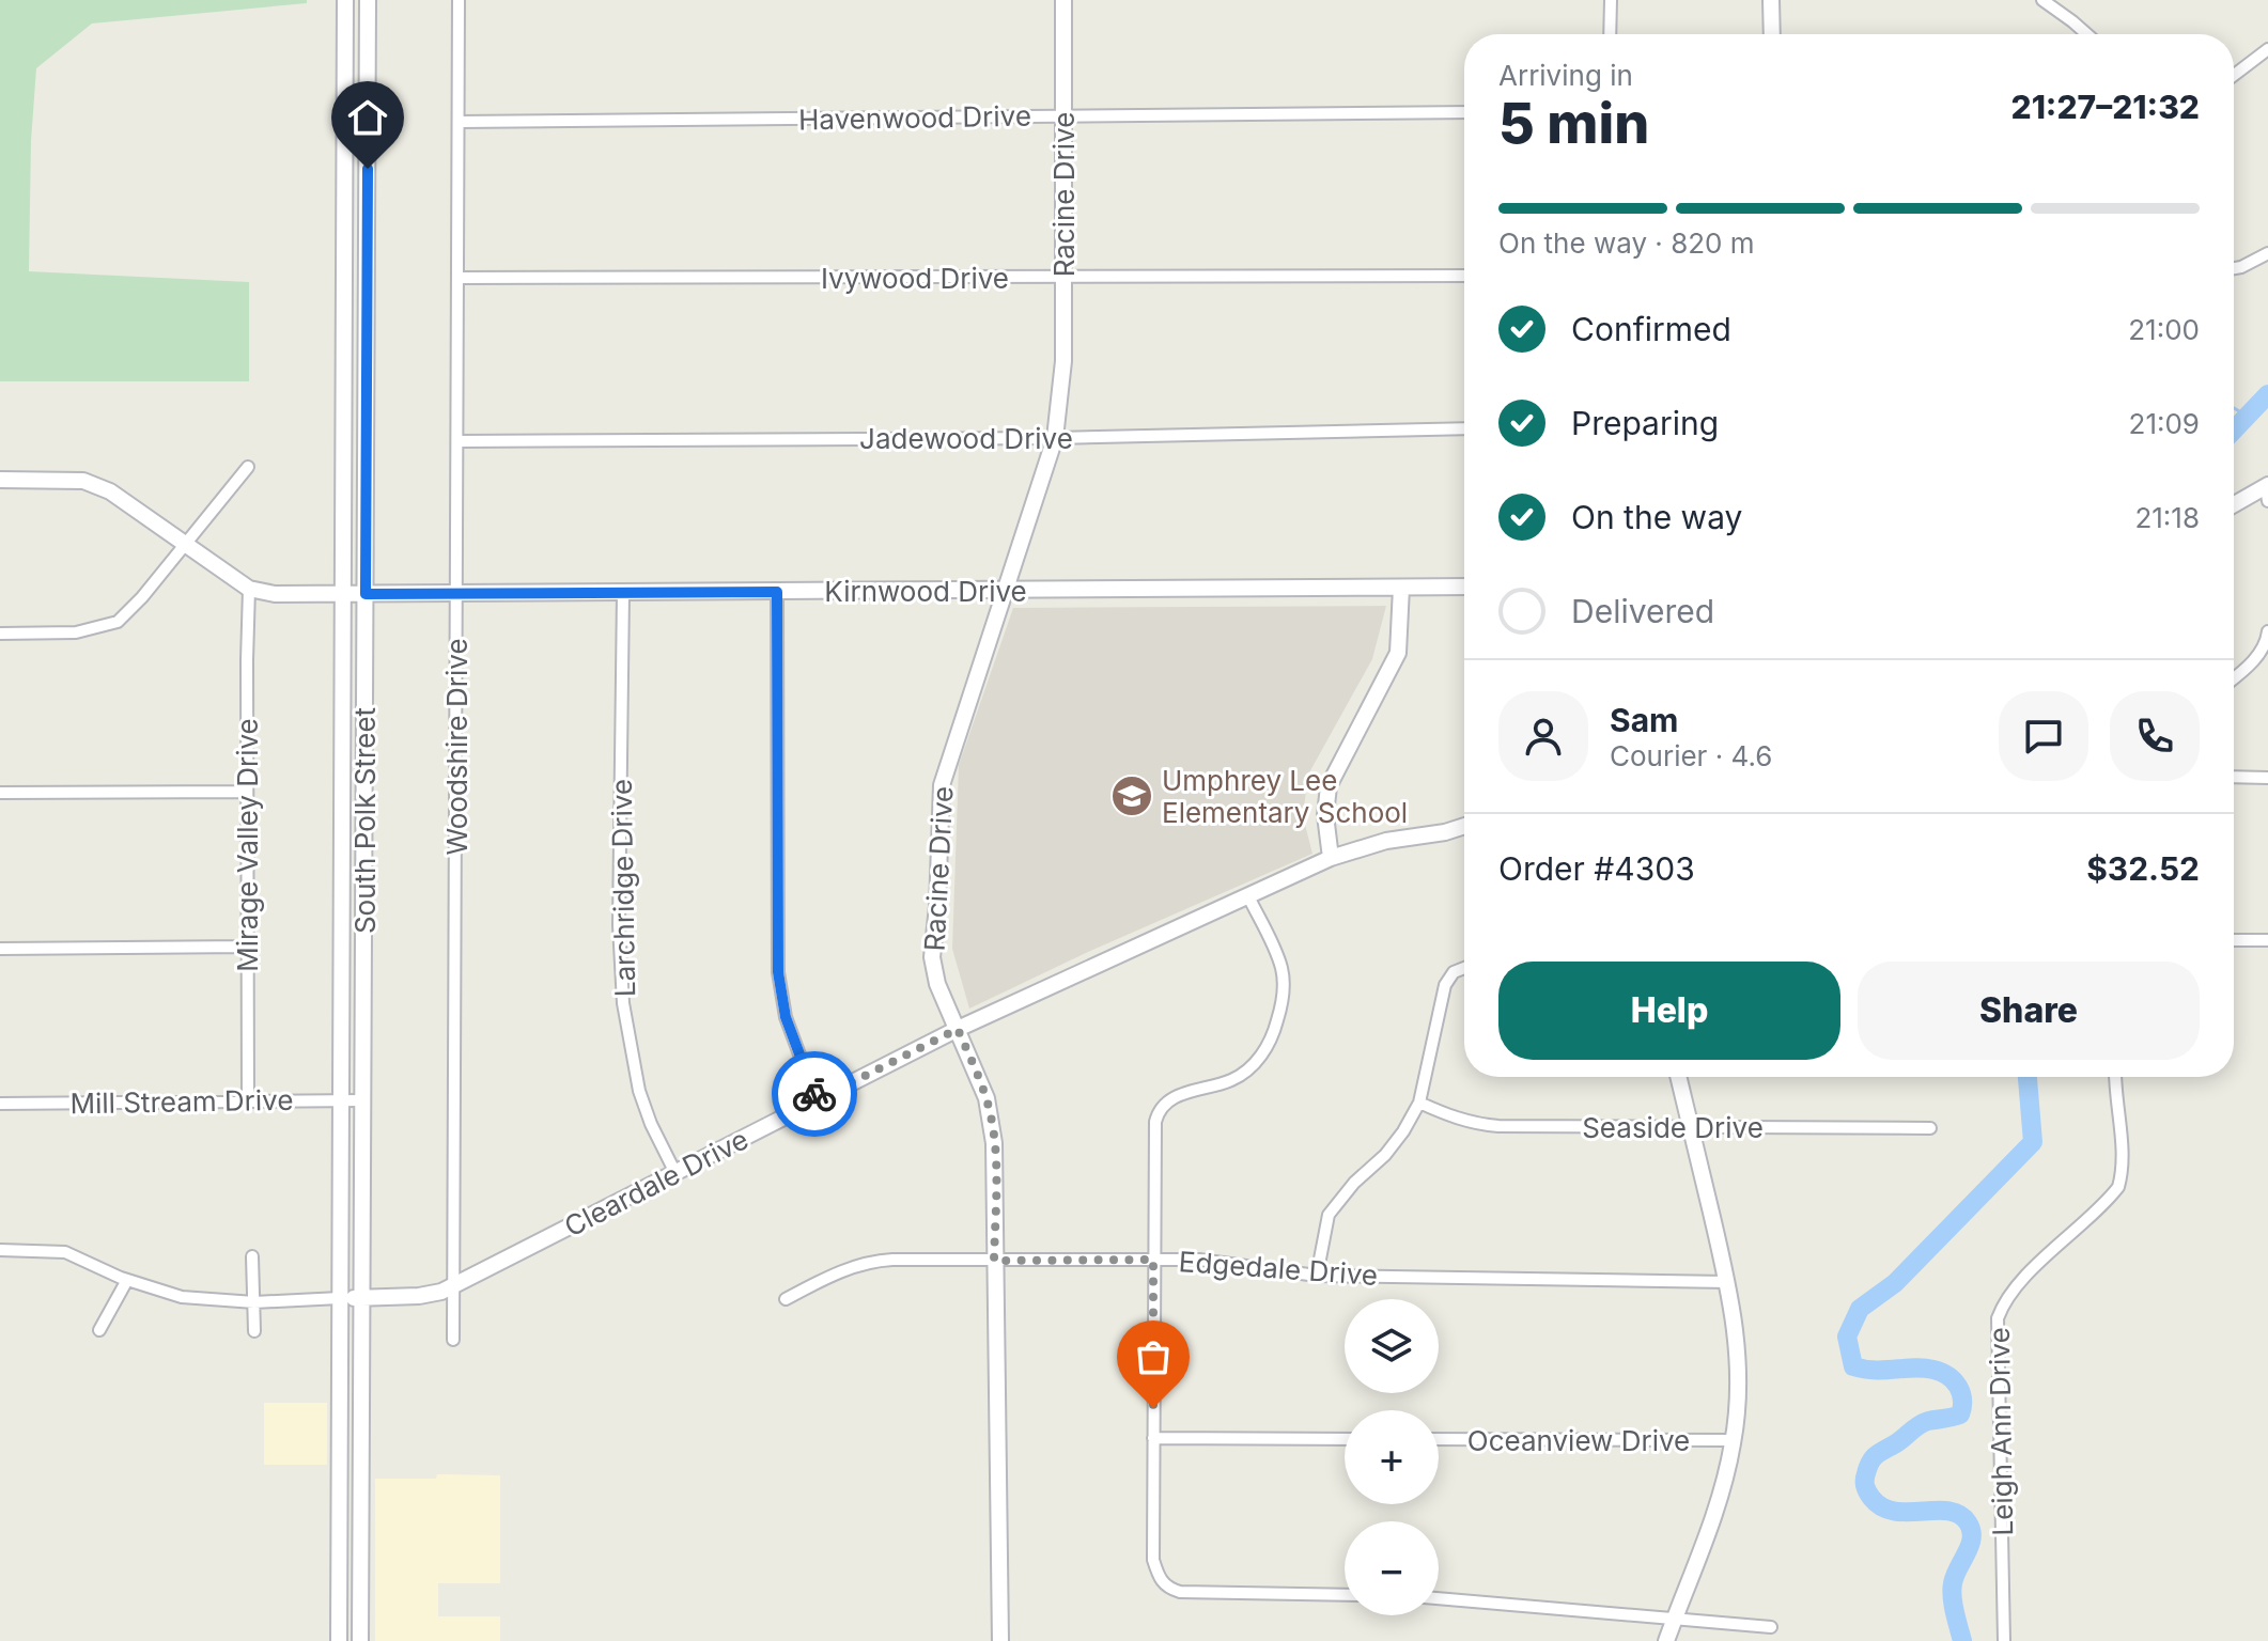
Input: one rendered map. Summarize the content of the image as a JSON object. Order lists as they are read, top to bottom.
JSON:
{
  "streets": {
    "street": [
      "Havenwood Drive",
      "Racine Drive",
      "Ivywood Drive",
      "Jadewood Drive",
      "Kirnwood Drive",
      "Woodshire Drive",
      "South Polk Street",
      "Mirage Valley Drive",
      "Larchridge Drive",
      "Mill Stream Drive",
      "Seaside Drive",
      "Cleardale Drive",
      "Edgedale Drive",
      "Leigh Ann Drive",
      "Oceanview Drive"
    ]
  },
  "crossings": [
    ["Havenwood Drive", "Racine Drive"],
    ["Havenwood Drive", "Woodshire Drive"],
    ["Racine Drive", "Ivywood Drive"],
    ["Racine Drive", "Jadewood Drive"],
    ["Racine Drive", "Kirnwood Drive"],
    ["Racine Drive", "Cleardale Drive"],
    ["Racine Drive", "Edgedale Drive"],
    ["Ivywood Drive", "Woodshire Drive"],
    ["Jadewood Drive", "Woodshire Drive"],
    ["Kirnwood Drive", "Woodshire Drive"],
    ["Kirnwood Drive", "South Polk Street"],
    ["Kirnwood Drive", "Mirage Valley Drive"],
    ["Kirnwood Drive", "Larchridge Drive"],
    ["Woodshire Drive", "Cleardale Drive"],
    ["South Polk Street", "Mill Stream Drive"],
    ["South Polk Street", "Cleardale Drive"],
    ["Mirage Valley Drive", "Mill Stream Drive"],
    ["Larchridge Drive", "Cleardale Drive"]
  ],
  "places": {
    "school or university": ["Umphrey Lee Elementary School"]
  },
  "page": {
    "heading": ["5 min", "Arriving in", "21:27–21:32"],
    "panel": [
      "Sam",
      "Courier · 4.6",
      "Order #4303",
      "$32.52"
    ],
    "bar": "On the way · 820 m",
    "list": [
      ["Confirmed", "21:00"],
      ["Preparing", "21:09"],
      ["On the way", "21:18"],
      "Delivered"
    ],
    "buttons": ["Help", "Share"],
    "map_buttons": ["+", "−"]
  }
}
